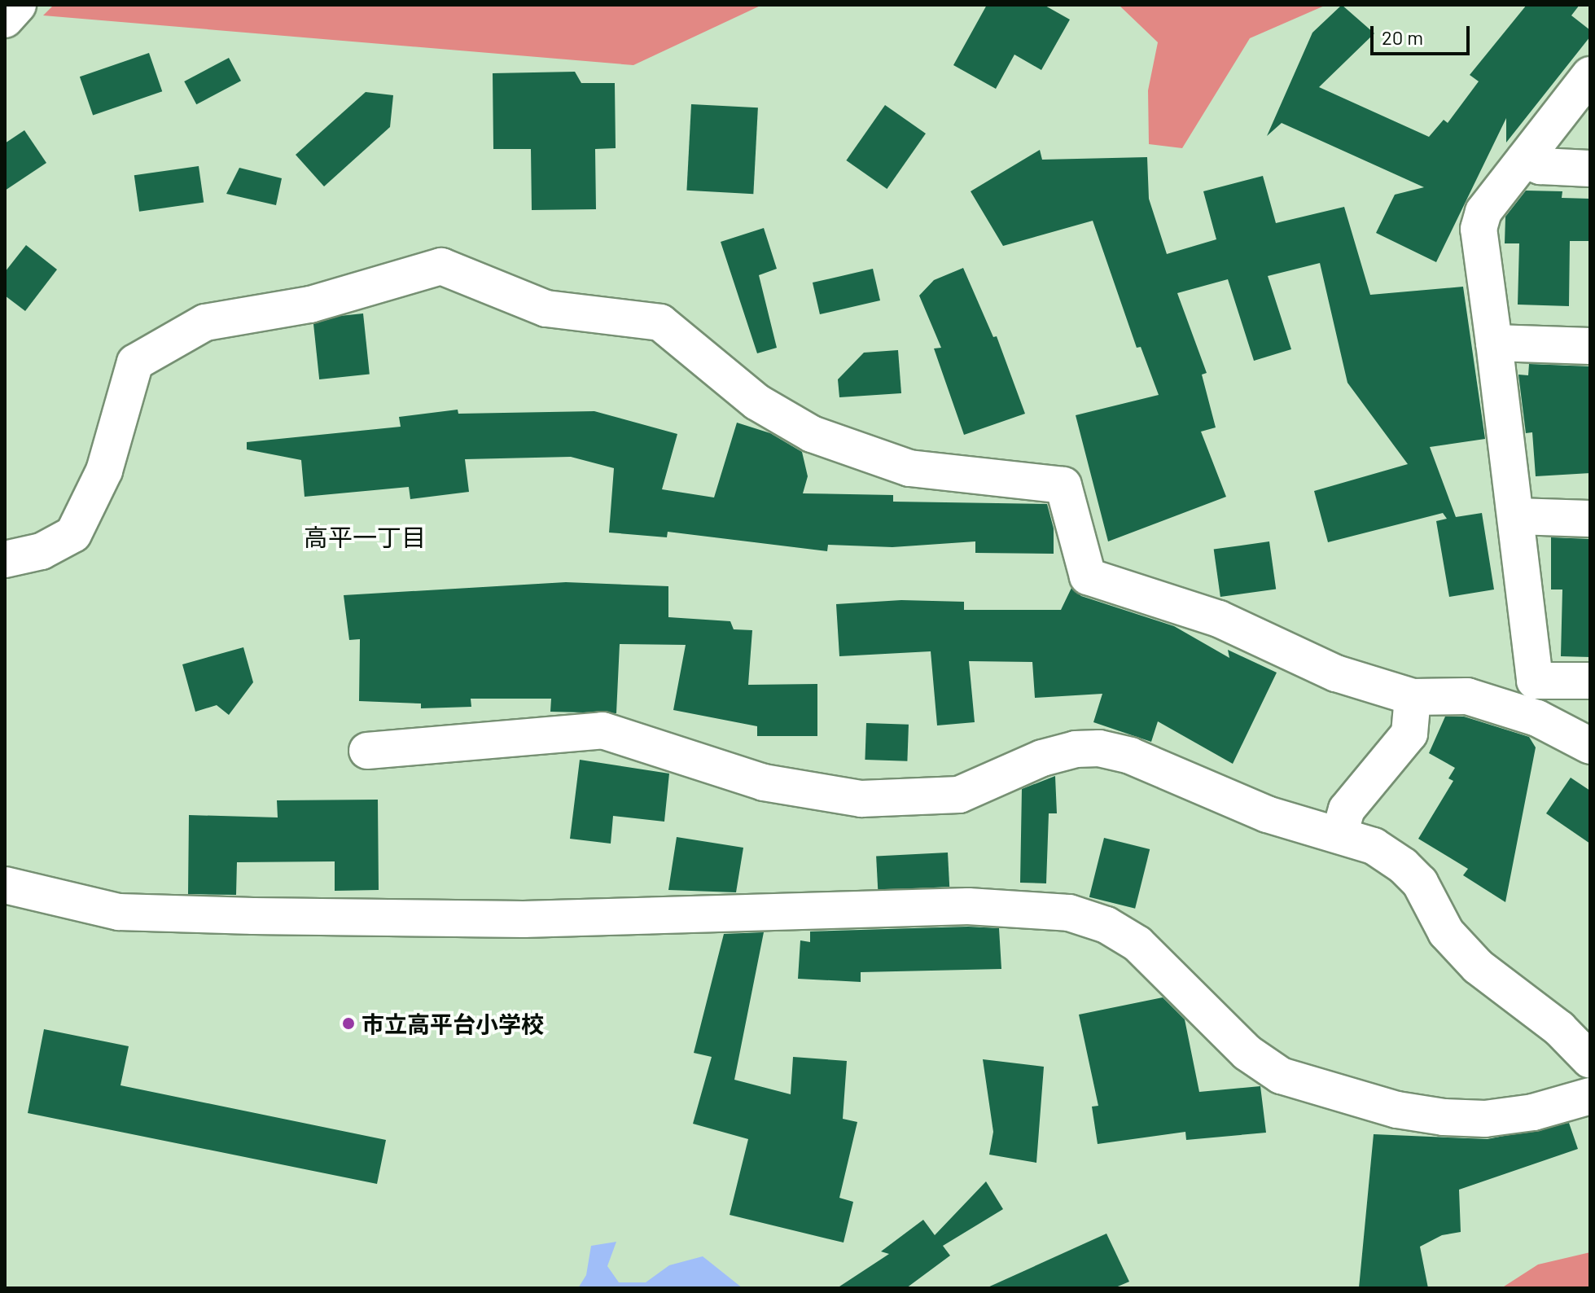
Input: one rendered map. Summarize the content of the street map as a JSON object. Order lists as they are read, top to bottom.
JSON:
{
  "districts": ["高平一丁目"],
  "places": ["市立高平台小学校"],
  "scale_bar": "20 m"
}
